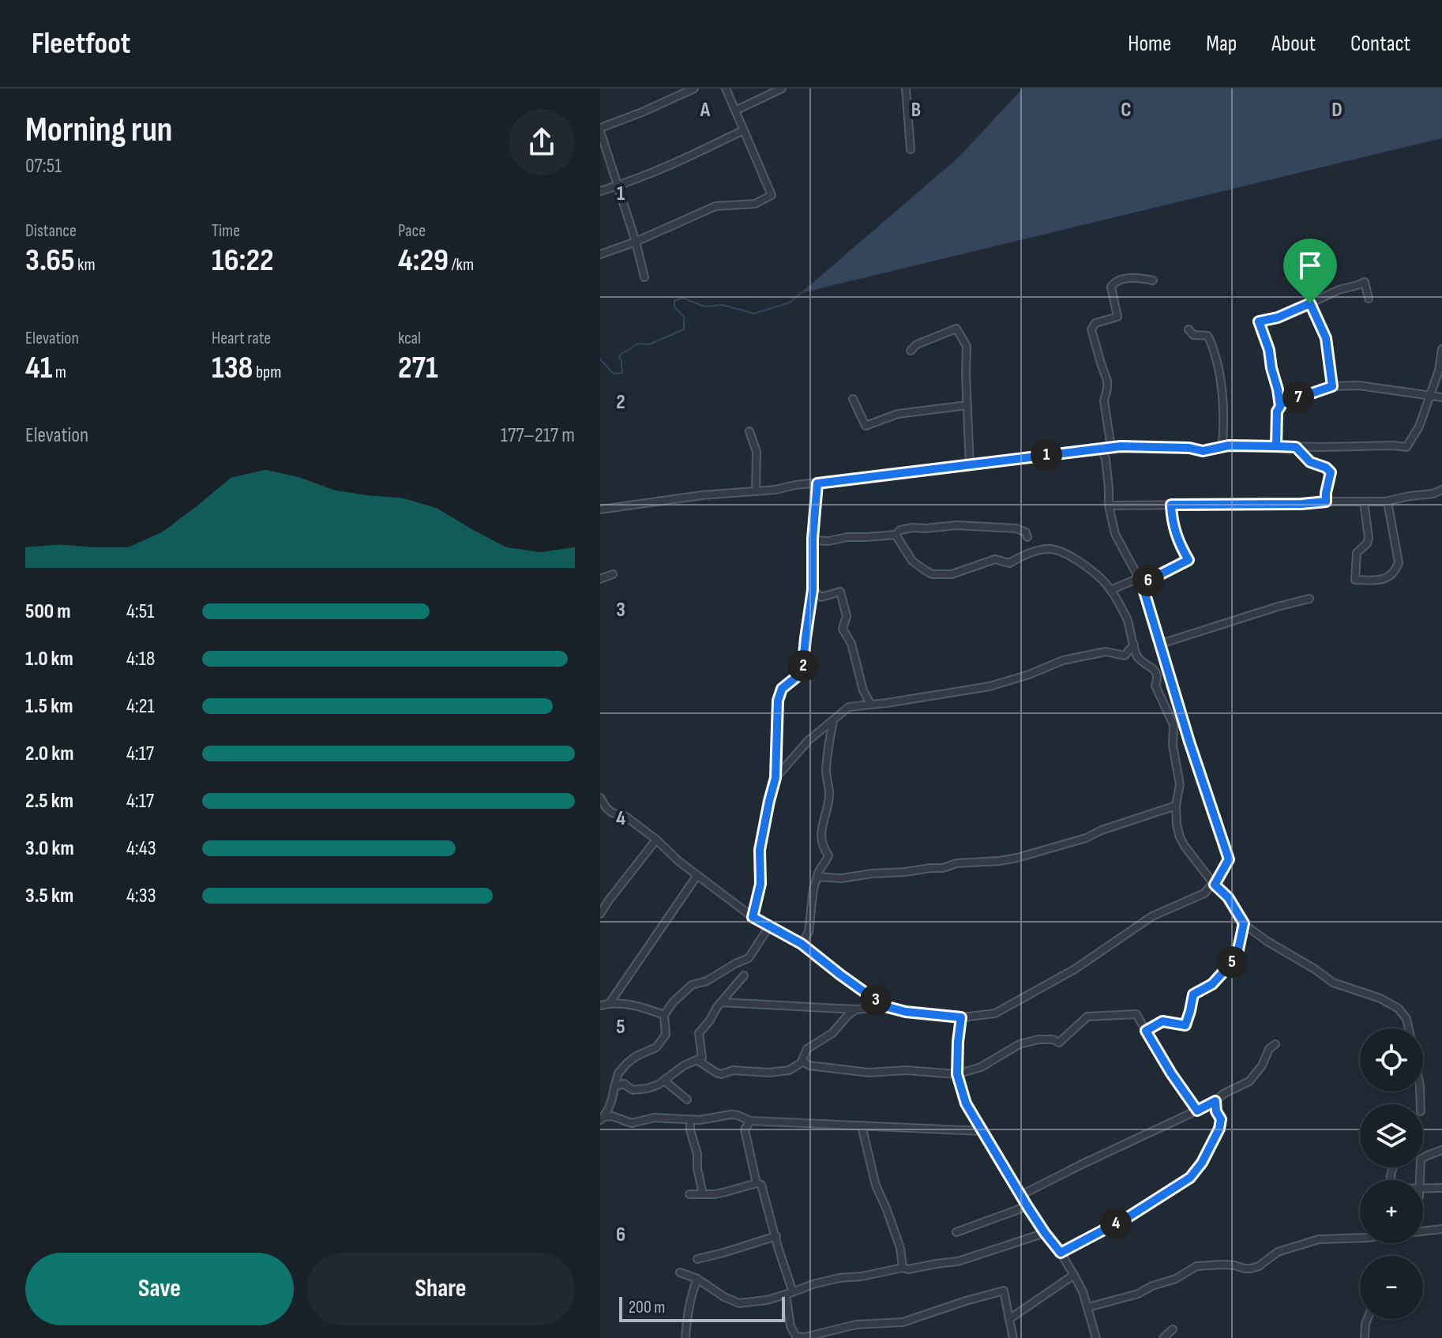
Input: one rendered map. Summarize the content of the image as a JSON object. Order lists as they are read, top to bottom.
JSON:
{
  "scale_bar": "200 m",
  "page": {
    "header": "Fleetfoot",
    "nav": [
      "Home",
      "Map",
      "About",
      "Contact"
    ],
    "heading": ["Morning run", "07:51"],
    "stats": [
      ["Distance", "3.65 km"],
      ["Time", "16:22"],
      ["Pace", "4:29 /km"],
      ["Elevation", "41 m"],
      ["Heart rate", "138 bpm"],
      ["kcal", "271"]
    ],
    "pins": [
      "7",
      "1",
      "6",
      "2",
      "5",
      "3",
      "4"
    ],
    "chart": ["Elevation", "177–217 m"],
    "list": [
      {
        "name": "500 m",
        "note": "4:51"
      },
      {
        "name": "1.0 km",
        "note": "4:18"
      },
      {
        "name": "1.5 km",
        "note": "4:21"
      },
      {
        "name": "2.0 km",
        "note": "4:17"
      },
      {
        "name": "2.5 km",
        "note": "4:17"
      },
      {
        "name": "3.0 km",
        "note": "4:43"
      },
      {
        "name": "3.5 km",
        "note": "4:33"
      }
    ],
    "map_buttons": ["+", "−"],
    "buttons": ["Save", "Share"],
    "scale": "200 m"
  },
  "grid": {
    "columns": [
      "A",
      "B",
      "C",
      "D"
    ],
    "rows": [
      "1",
      "2",
      "3",
      "4",
      "5",
      "6"
    ]
  }
}
